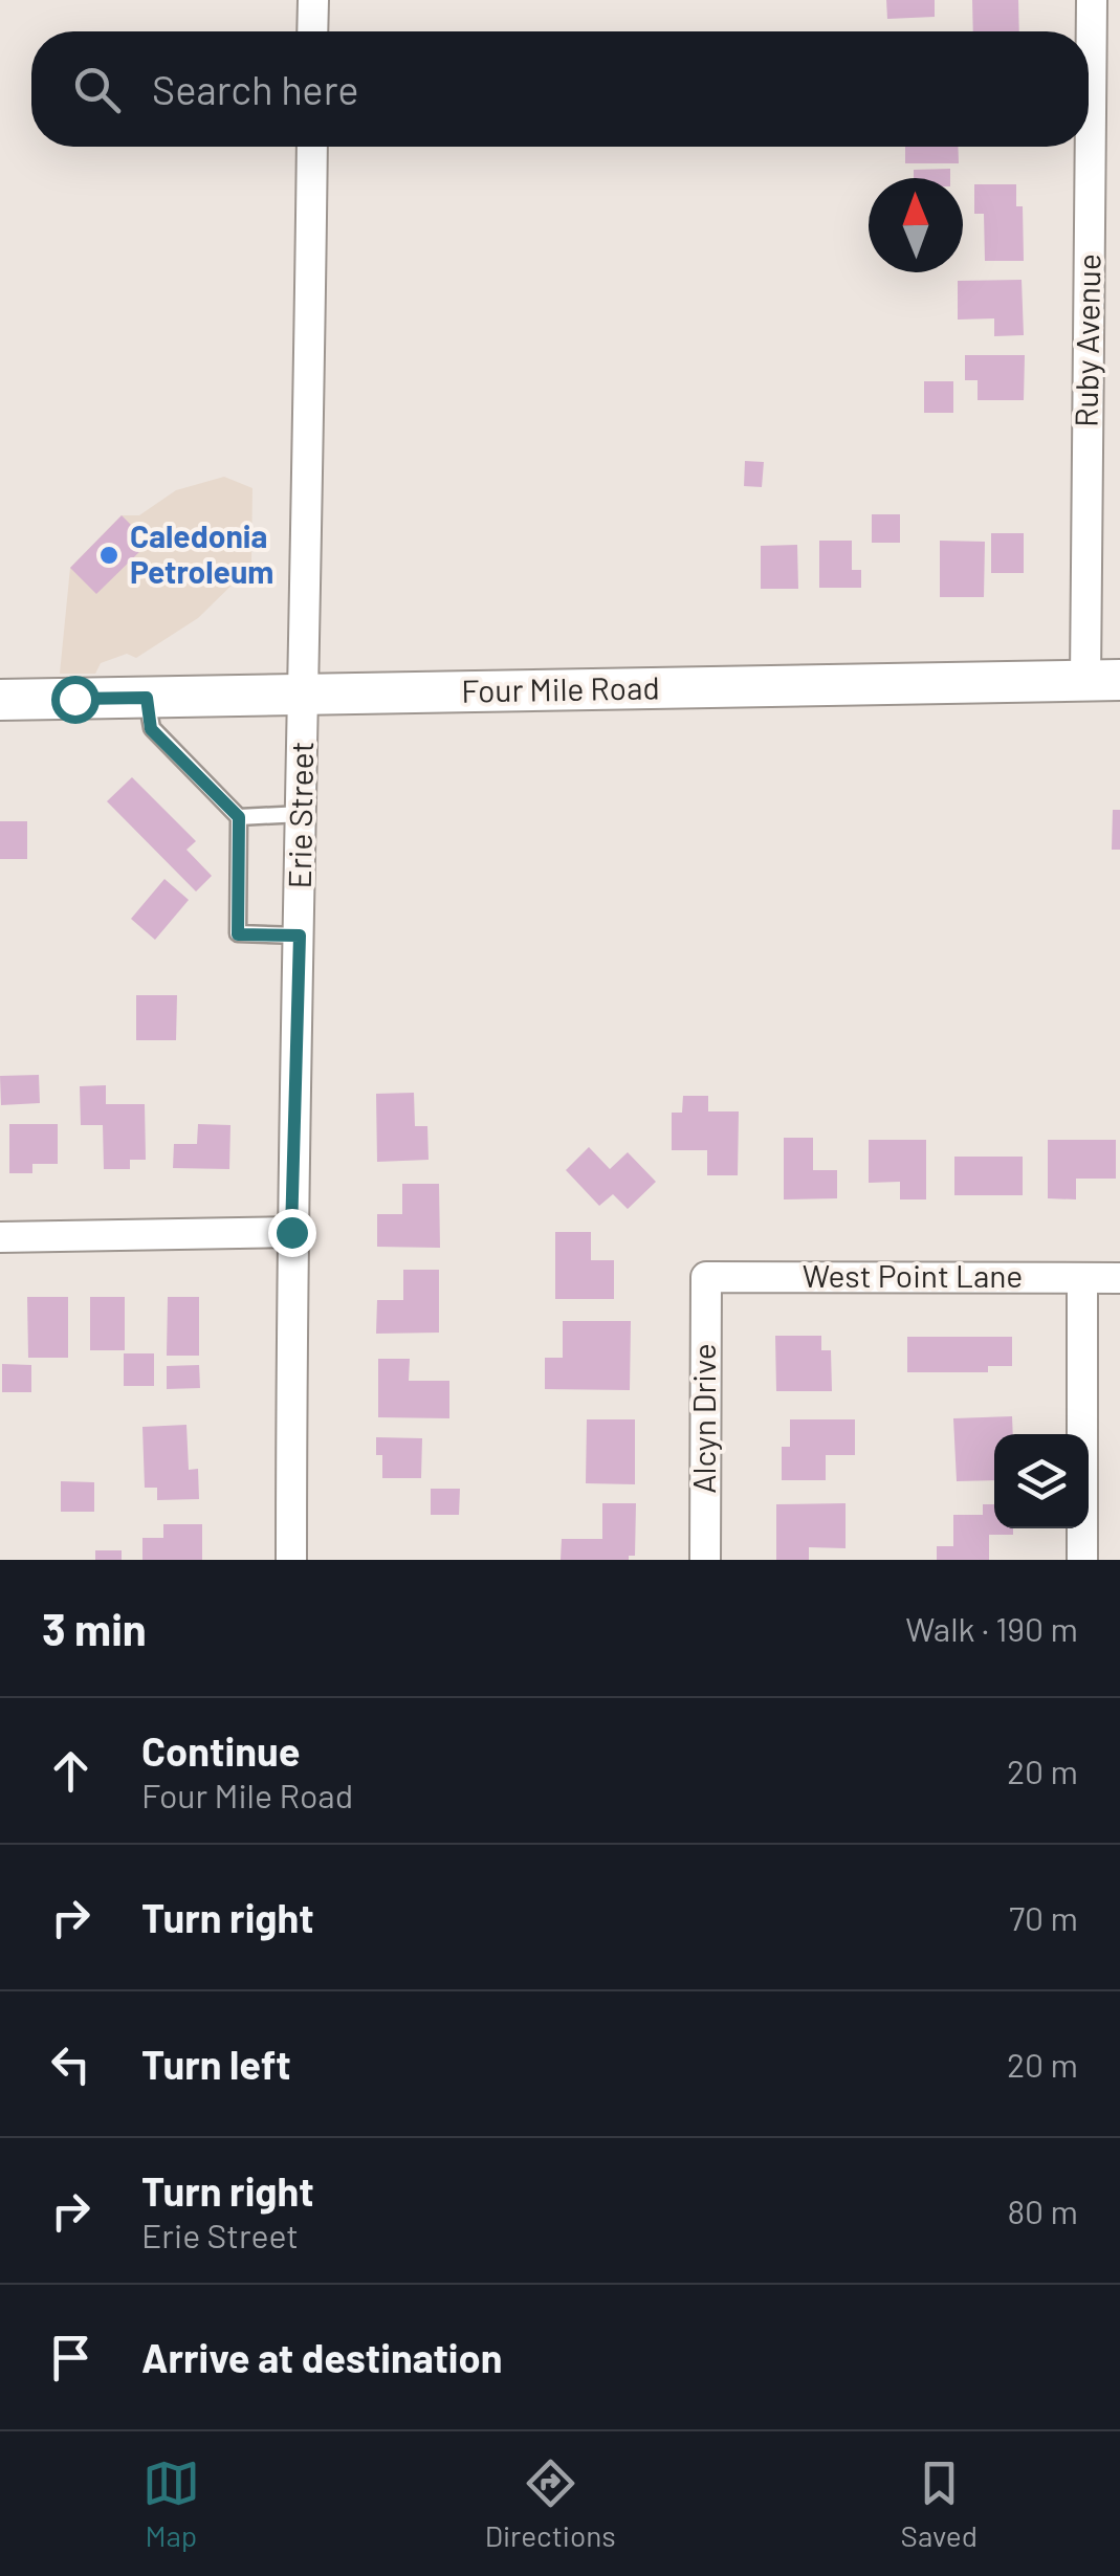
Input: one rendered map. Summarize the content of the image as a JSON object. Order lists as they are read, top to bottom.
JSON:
{
  "streets": {
    "main road": ["Four Mile Road"],
    "street": [
      "Ruby Avenue",
      "Erie Street",
      "West Point Lane",
      "Alcyn Drive"
    ]
  },
  "crossings": [
    ["Ruby Avenue", "Four Mile Road"],
    ["Four Mile Road", "Erie Street"],
    ["West Point Lane", "Alcyn Drive"]
  ],
  "places": ["Caledonia Petroleum"],
  "north": "top",
  "page": {
    "search": "Search here",
    "heading": ["3 min", "Walk · 190 m"],
    "list": [
      ["Continue", "Four Mile Road", "20 m"],
      ["Turn right", "70 m"],
      ["Turn left", "20 m"],
      ["Turn right", "Erie Street", "80 m"],
      "Arrive at destination"
    ],
    "nav": ["Map", "Directions", "Saved"]
  }
}
